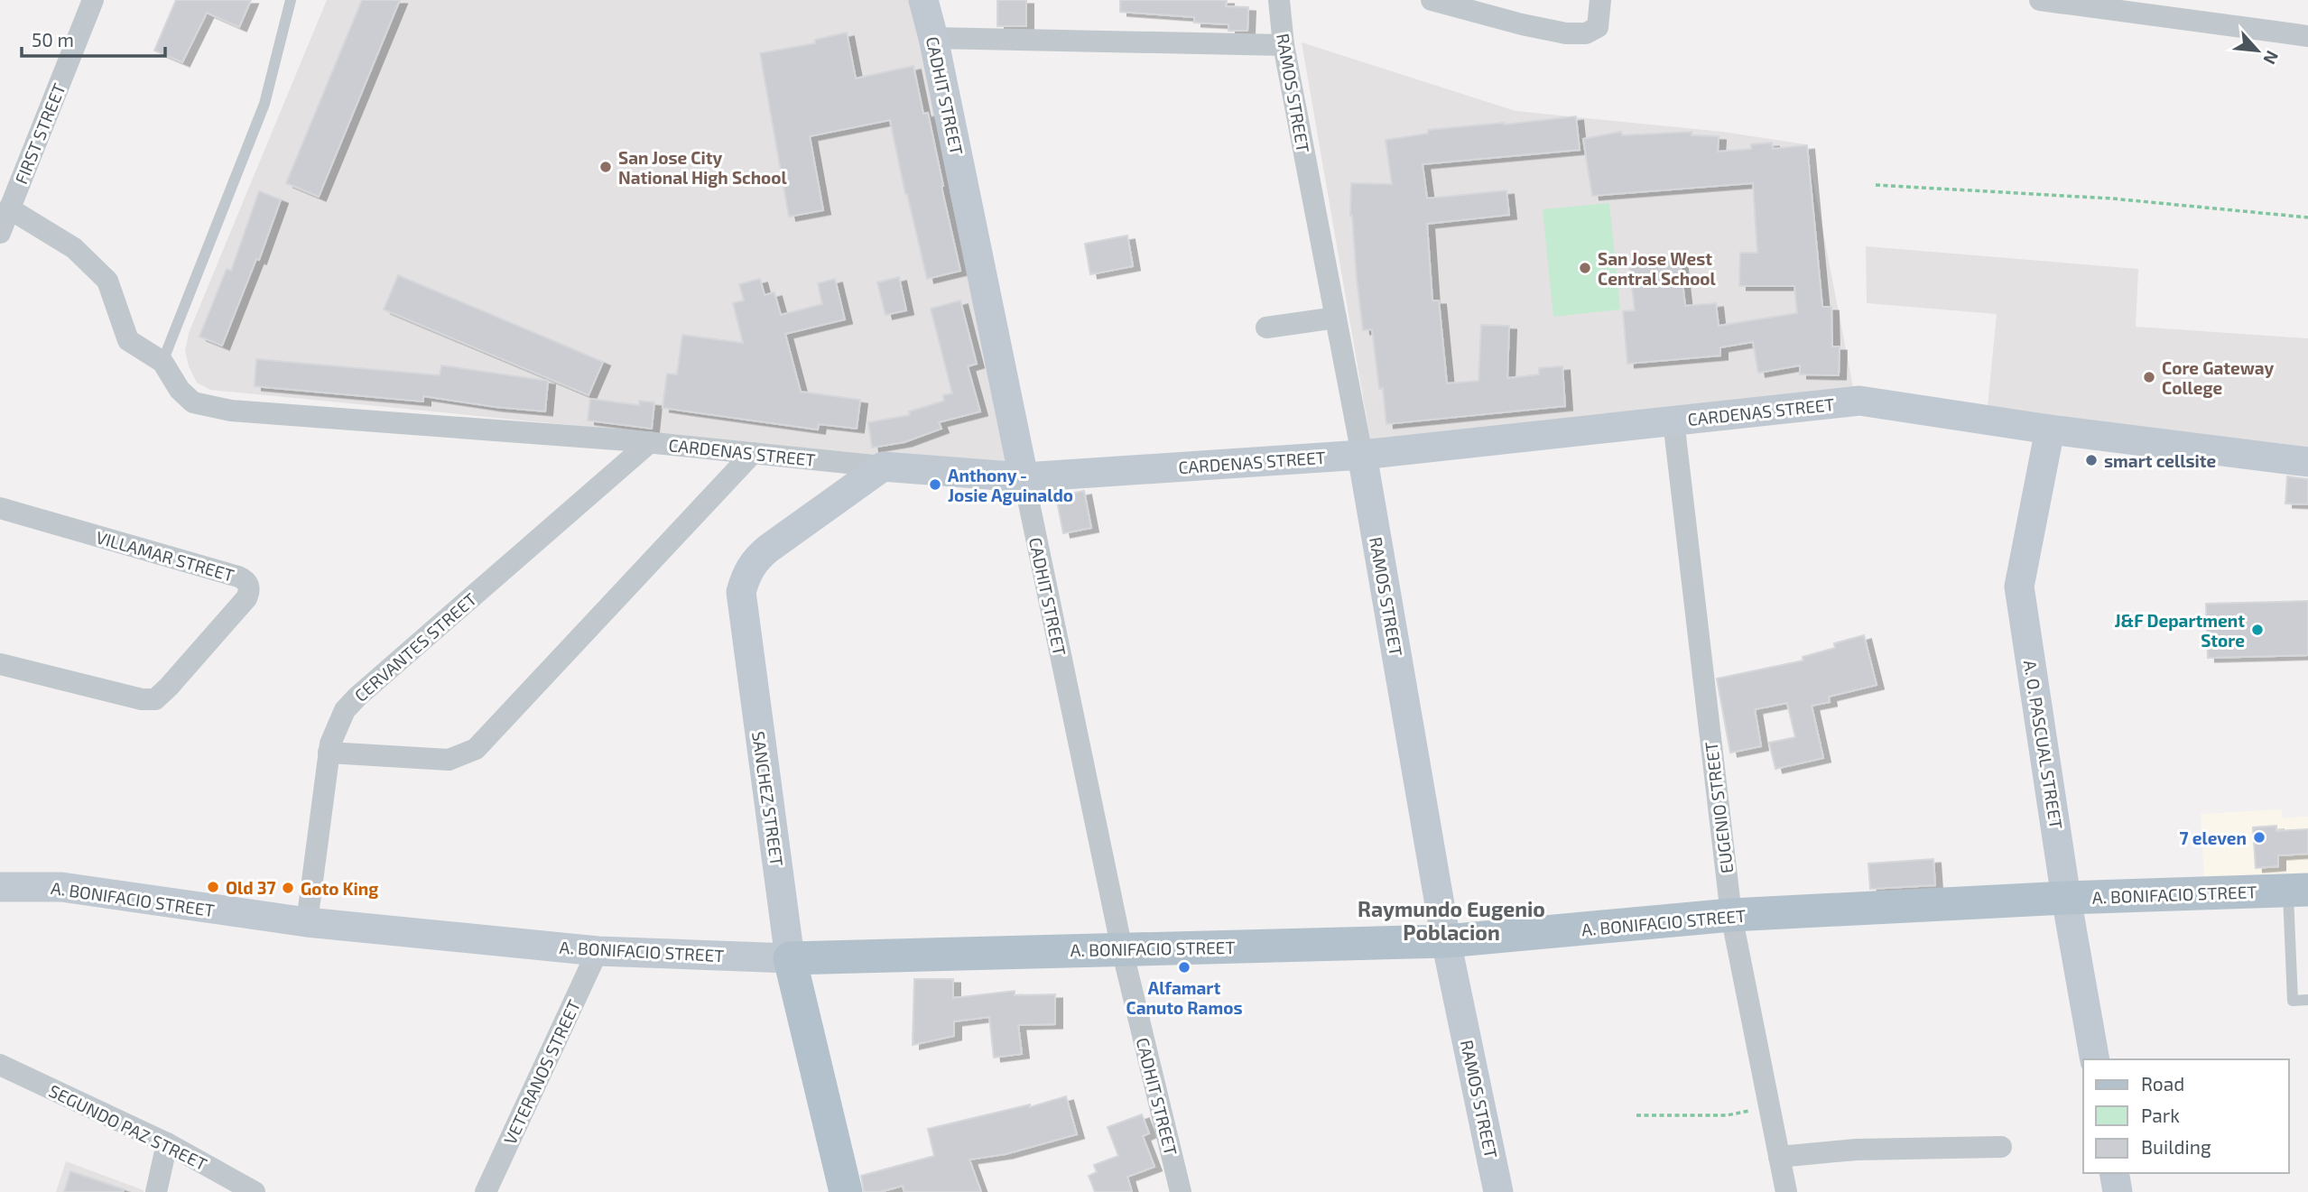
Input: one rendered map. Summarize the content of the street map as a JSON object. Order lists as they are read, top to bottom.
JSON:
{
  "streets": {
    "main road": ["SANCHEZ STREET", "A. BONIFACIO STREET"],
    "street": [
      "RAMOS STREET",
      "CADHIT STREET",
      "FIRST STREET",
      "CARDENAS STREET",
      "VILLAMAR STREET",
      "CERVANTES STREET",
      "A. O. PASCUAL STREET",
      "EUGENIO STREET",
      "VETERANOS STREET",
      "SEGUNDO PAZ STREET"
    ]
  },
  "crossings": [
    ["RAMOS STREET", "CARDENAS STREET"],
    ["RAMOS STREET", "A. BONIFACIO STREET"],
    ["CADHIT STREET", "CARDENAS STREET"],
    ["CADHIT STREET", "A. BONIFACIO STREET"],
    ["CARDENAS STREET", "CERVANTES STREET"],
    ["CARDENAS STREET", "A. O. PASCUAL STREET"],
    ["CARDENAS STREET", "SANCHEZ STREET"],
    ["CARDENAS STREET", "EUGENIO STREET"],
    ["CERVANTES STREET", "A. BONIFACIO STREET"],
    ["A. O. PASCUAL STREET", "A. BONIFACIO STREET"],
    ["SANCHEZ STREET", "A. BONIFACIO STREET"],
    ["EUGENIO STREET", "A. BONIFACIO STREET"],
    ["A. BONIFACIO STREET", "VETERANOS STREET"]
  ],
  "districts": ["Raymundo Eugenio Poblacion"],
  "places": [
    "San Jose City National High School",
    "San Jose West Central School",
    "Core Gateway College",
    "smart cellsite",
    "Anthony - Josie Aguinaldo",
    "J&F Department Store",
    "7 eleven",
    "Old 37",
    "Goto King",
    "Alfamart Canuto Ramos"
  ],
  "legend": ["Road", "Park", "Building"],
  "scale_bar": "50 m",
  "north": "bottom right"
}
